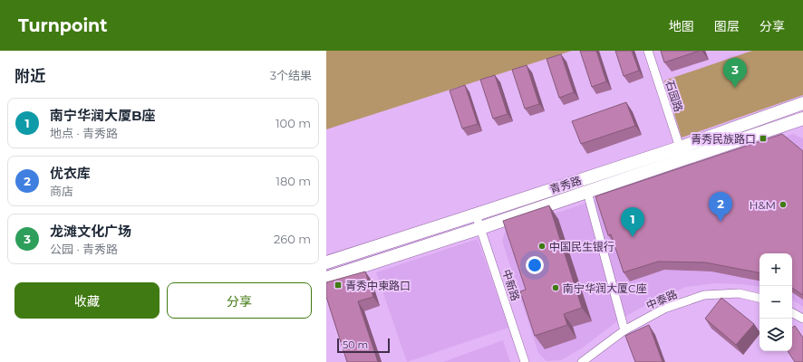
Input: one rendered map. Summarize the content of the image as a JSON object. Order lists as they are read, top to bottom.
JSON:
{
  "streets": {
    "main road": ["青秀路"],
    "street": ["石园路", "中新路", "中泰路"]
  },
  "crossings": [
    ["石园路", "青秀路"],
    ["青秀路", "中新路"]
  ],
  "places": {
    "transit": ["青秀民族路口", "青秀中柬路口"],
    "other": ["H&M", "中国民生银行", "南宁华润大厦C座"]
  },
  "scale_bar": "50 m",
  "page": {
    "header": "Turnpoint",
    "nav": ["地图", "图层", "分享"],
    "heading": ["附近", "3个结果"],
    "pins": ["3", "2", "1"],
    "list": [
      {
        "mark": "1",
        "name": "南宁华润大厦B座",
        "note": "地点 · 青秀路",
        "value": "100 m"
      },
      {
        "mark": "2",
        "name": "优衣库",
        "note": "商店",
        "value": "180 m"
      },
      {
        "mark": "3",
        "name": "龙滩文化广场",
        "note": "公园 · 青秀路",
        "value": "260 m"
      }
    ],
    "map_buttons": ["+", "−"],
    "buttons": ["收藏", "分享"],
    "scale": "50 m"
  }
}
